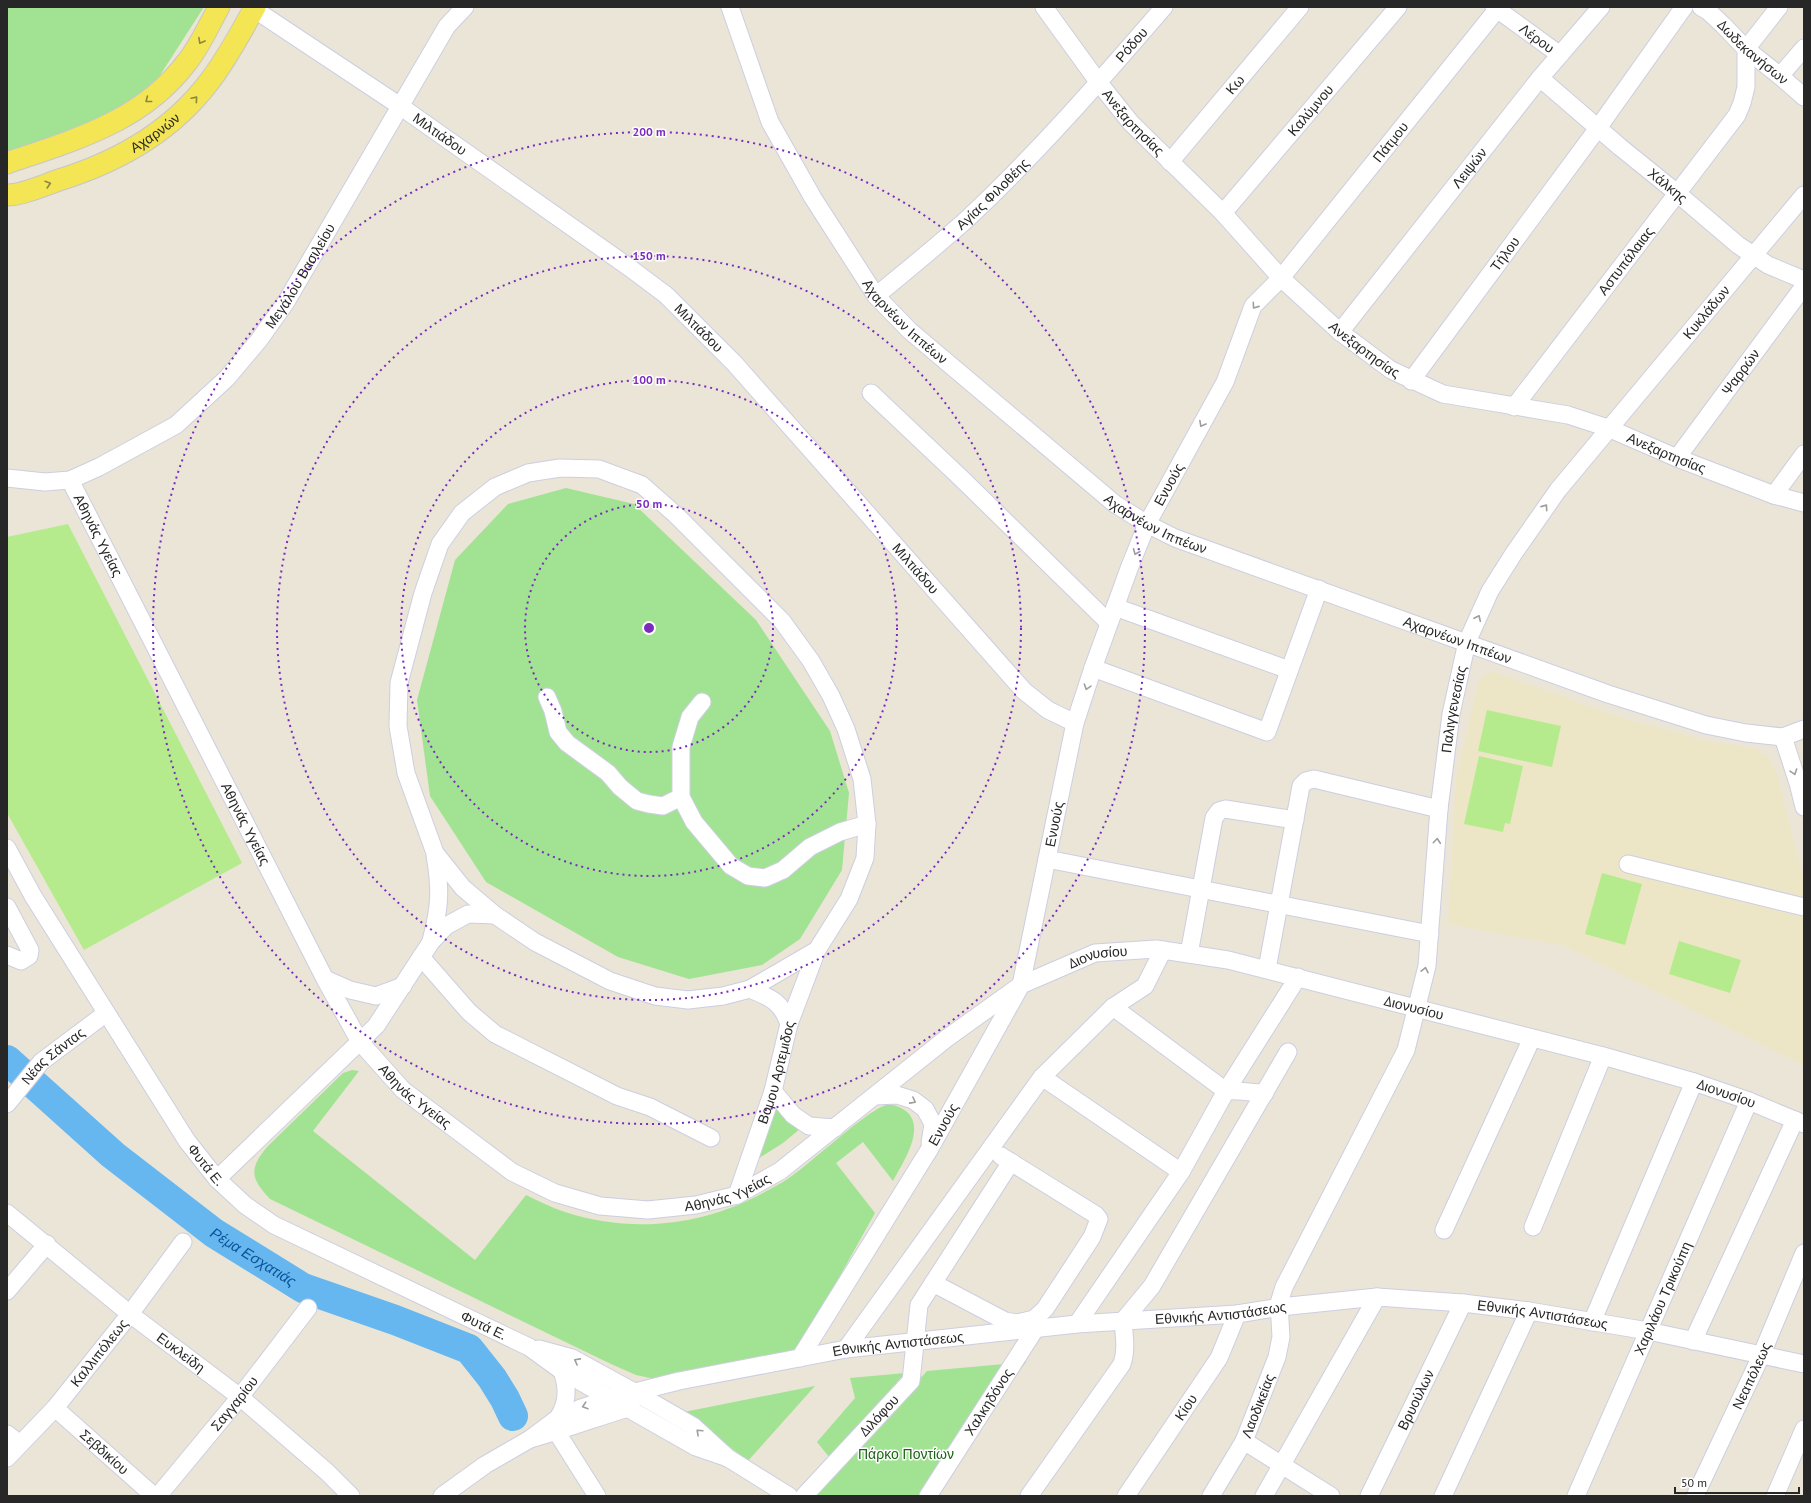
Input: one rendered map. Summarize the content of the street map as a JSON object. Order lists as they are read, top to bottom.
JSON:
{
  "streets": {
    "main road": ["Αχαρνών"],
    "street": [
      "Λέρου",
      "Ρόδου",
      "Δωδεκανήσων",
      "Κω",
      "Καλύμνου",
      "Ανεξαρτησίας",
      "Μιλτιάδου",
      "Πάτμου",
      "Λειψών",
      "Χάλκης",
      "Αγίας Φιλοθέης",
      "Τήλου",
      "Αστυπάλαιας",
      "Μεγάλου Βασιλείου",
      "Κυκλάδων",
      "Αχαρνέων Ιππέων",
      "Ψαρρών",
      "Ενυούς",
      "Αθηνάς Υγείας",
      "Παλιγγενεσίας",
      "Διονυσίου",
      "Νέας Σάντας",
      "Βομου Αρτεμιδος",
      "Φυτά Ε.",
      "Χαριλάου Τρικούπη",
      "Εθνικής Αντιστάσεως",
      "Ευκλείδη",
      "Καλλιπόλεως",
      "Νεαπόλεως",
      "Βρυούλων",
      "Χαλκηδόνος",
      "Σαγγαρίου",
      "Λαοδικείας",
      "Κίου",
      "Διλόφου",
      "Σεβδικίου"
    ]
  },
  "crossings": [
    ["Λέρου", "Πάτμου"],
    ["Λέρου", "Λειψών"],
    ["Ρόδου", "Ανεξαρτησίας"],
    ["Ρόδου", "Αγίας Φιλοθέης"],
    ["Δωδεκανήσων", "Αστυπάλαιας"],
    ["Κω", "Ανεξαρτησίας"],
    ["Καλύμνου", "Ανεξαρτησίας"],
    ["Ανεξαρτησίας", "Πάτμου"],
    ["Ανεξαρτησίας", "Λειψών"],
    ["Ανεξαρτησίας", "Αγίας Φιλοθέης"],
    ["Ανεξαρτησίας", "Τήλου"],
    ["Ανεξαρτησίας", "Αστυπάλαιας"],
    ["Ανεξαρτησίας", "Κυκλάδων"],
    ["Ανεξαρτησίας", "Ψαρρών"],
    ["Ανεξαρτησίας", "Ενυούς"],
    ["Ανεξαρτησίας", "Παλιγγενεσίας"],
    ["Αχαρνών", "Μιλτιάδου"],
    ["Μιλτιάδου", "Μεγάλου Βασιλείου"],
    ["Μιλτιάδου", "Ενυούς"],
    ["Πάτμου", "Ενυούς"],
    ["Λειψών", "Χάλκης"],
    ["Χάλκης", "Τήλου"],
    ["Χάλκης", "Αστυπάλαιας"],
    ["Χάλκης", "Κυκλάδων"],
    ["Αγίας Φιλοθέης", "Αχαρνέων Ιππέων"],
    ["Μεγάλου Βασιλείου", "Αθηνάς Υγείας"],
    ["Κυκλάδων", "Παλιγγενεσίας"],
    ["Αχαρνέων Ιππέων", "Ενυούς"],
    ["Αχαρνέων Ιππέων", "Παλιγγενεσίας"],
    ["Ενυούς", "Αθηνάς Υγείας"],
    ["Ενυούς", "Διονυσίου"],
    ["Ενυούς", "Εθνικής Αντιστάσεως"],
    ["Αθηνάς Υγείας", "Διονυσίου"],
    ["Αθηνάς Υγείας", "Βομου Αρτεμιδος"],
    ["Παλιγγενεσίας", "Διονυσίου"],
    ["Παλιγγενεσίας", "Λαοδικείας"],
    ["Διονυσίου", "Χαριλάου Τρικούπη"],
    ["Διονυσίου", "Λαοδικείας"],
    ["Νέας Σάντας", "Φυτά Ε."],
    ["Φυτά Ε.", "Εθνικής Αντιστάσεως"],
    ["Χαριλάου Τρικούπη", "Εθνικής Αντιστάσεως"],
    ["Εθνικής Αντιστάσεως", "Νεαπόλεως"],
    ["Εθνικής Αντιστάσεως", "Βρυούλων"],
    ["Εθνικής Αντιστάσεως", "Χαλκηδόνος"],
    ["Εθνικής Αντιστάσεως", "Λαοδικείας"],
    ["Εθνικής Αντιστάσεως", "Κίου"],
    ["Εθνικής Αντιστάσεως", "Διλόφου"],
    ["Ευκλείδη", "Καλλιπόλεως"],
    ["Ευκλείδη", "Σαγγαρίου"],
    ["Καλλιπόλεως", "Σεβδικίου"]
  ],
  "one_way": ["Ενυούς", "Παλιγγενεσίας"],
  "water": ["Ρέμα Εσχατιάς"],
  "parks": ["Πάρκο Ποντίων"],
  "scale_bar": "50 m",
  "rings": [
    "200 m",
    "150 m",
    "100 m",
    "50 m"
  ]
}
